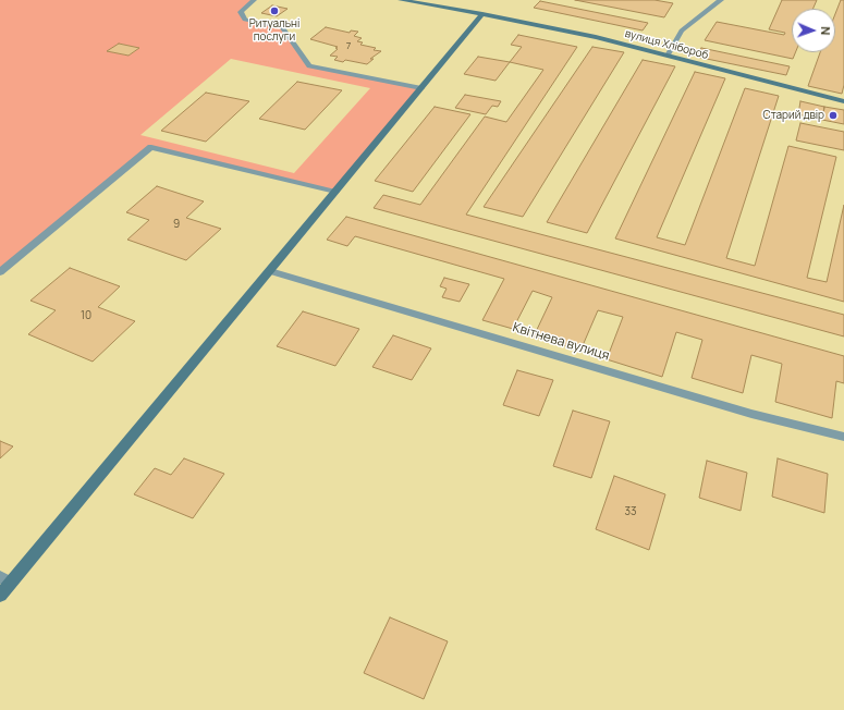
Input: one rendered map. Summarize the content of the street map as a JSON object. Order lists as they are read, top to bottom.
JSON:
{
  "streets": {
    "street": ["вулиця Хлібороб", "Квітнева вулиця"]
  },
  "places": ["Ритуальні послуги", "Старий двір"],
  "house_numbers": [
    "7",
    "9",
    "10",
    "33"
  ],
  "north": "right"
}
